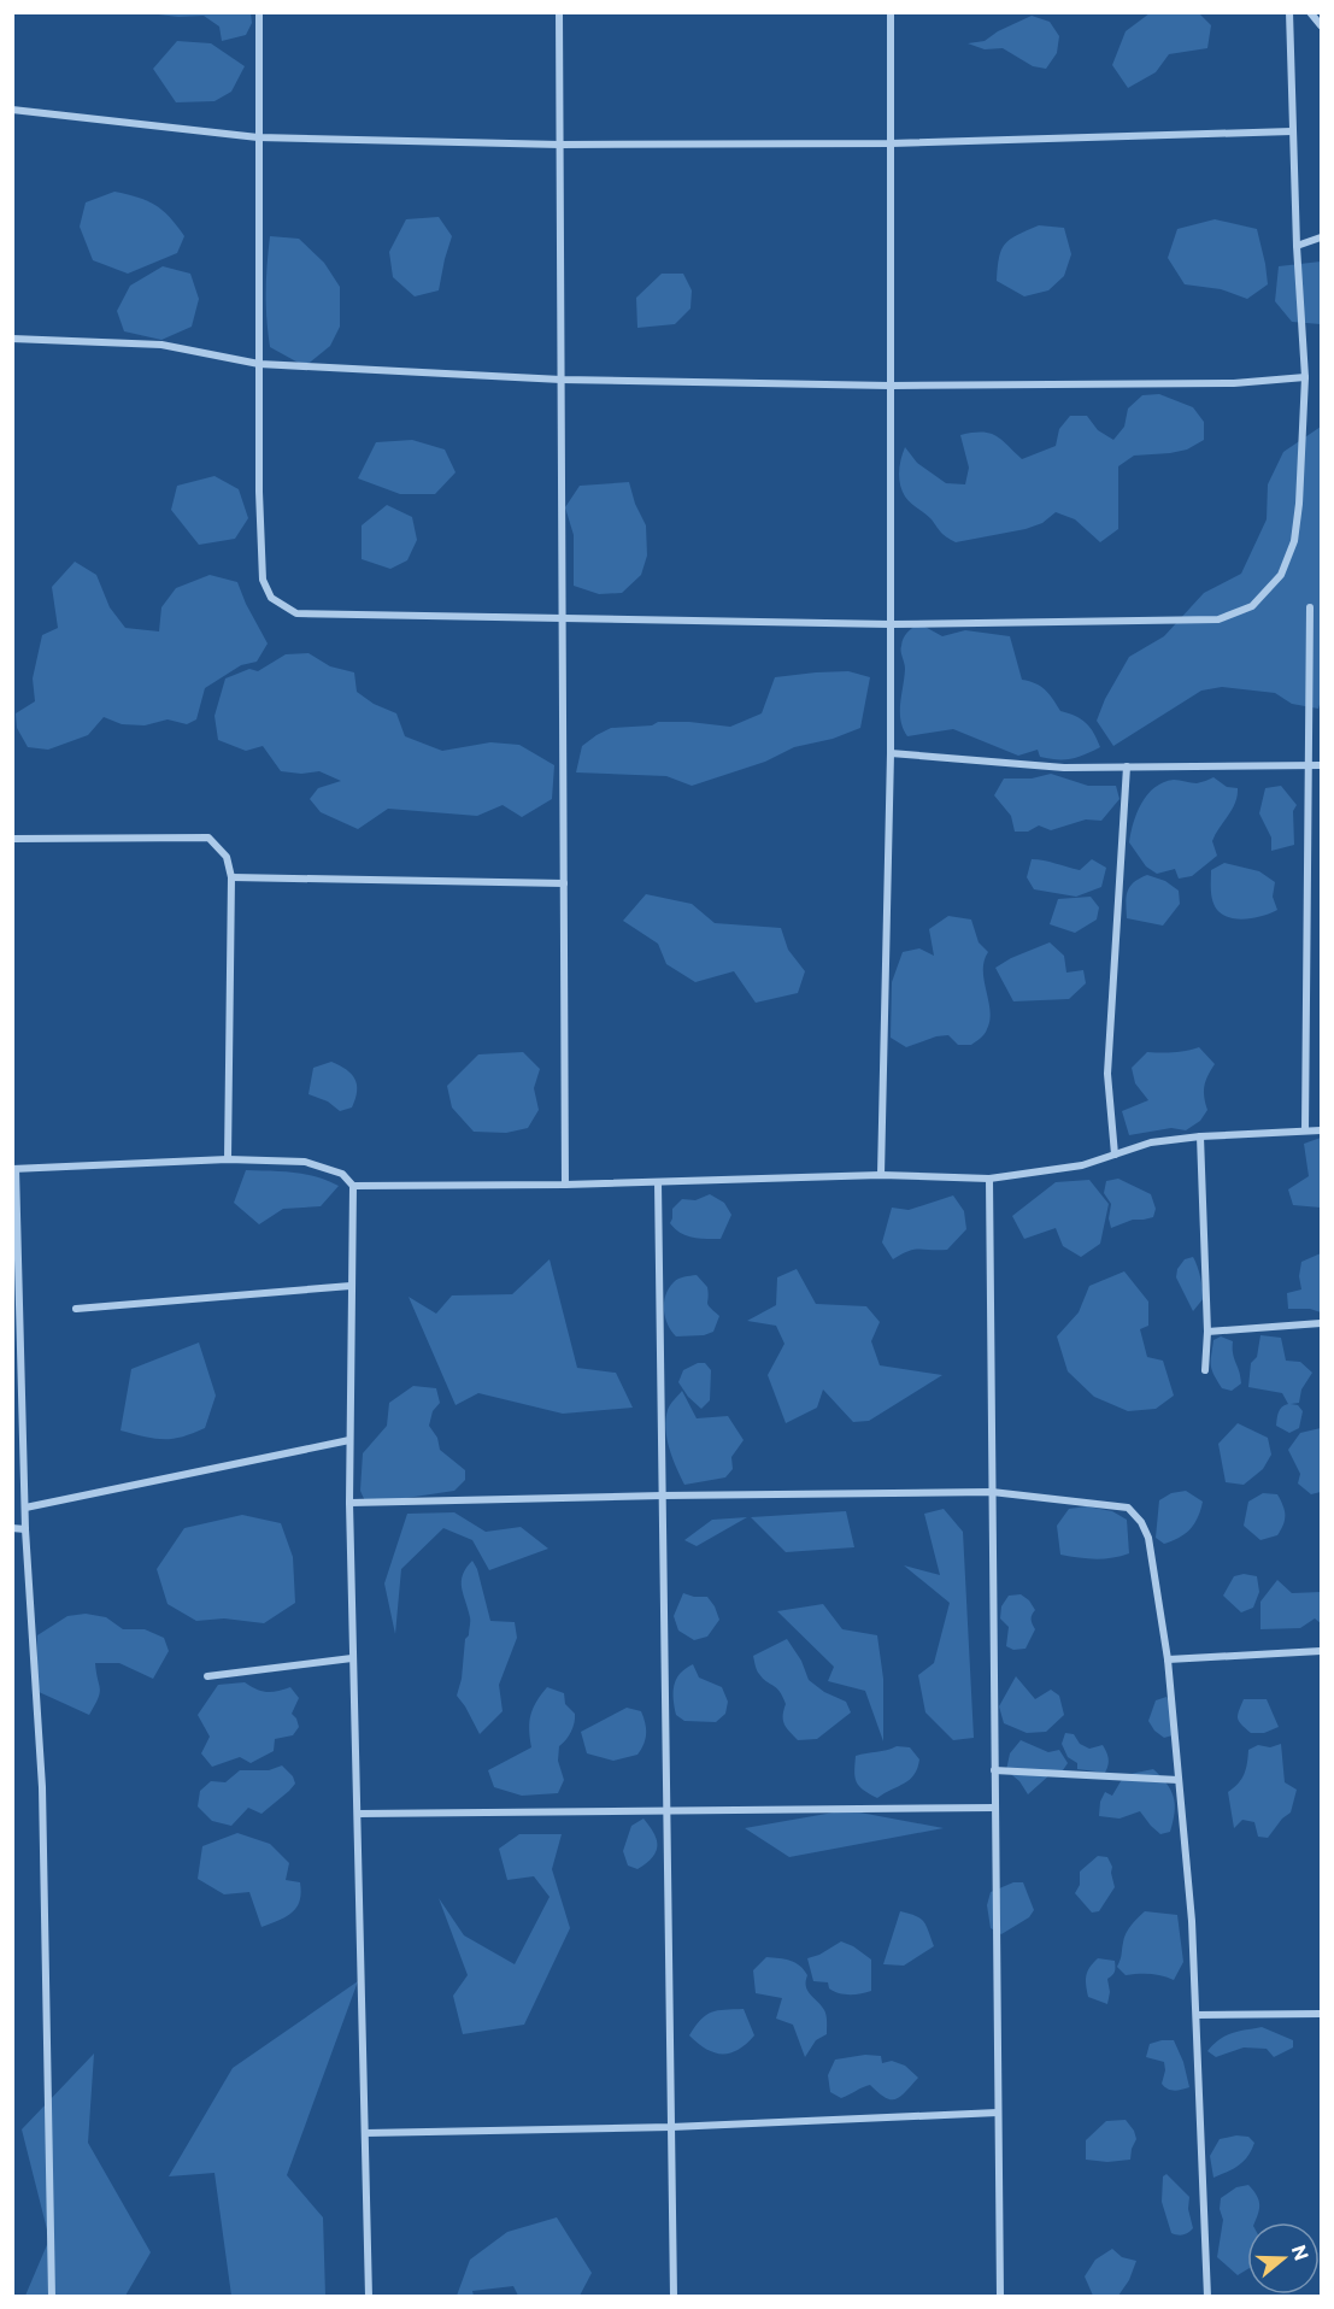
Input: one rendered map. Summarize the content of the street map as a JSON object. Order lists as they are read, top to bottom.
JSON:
{
  "north": "right"
}
